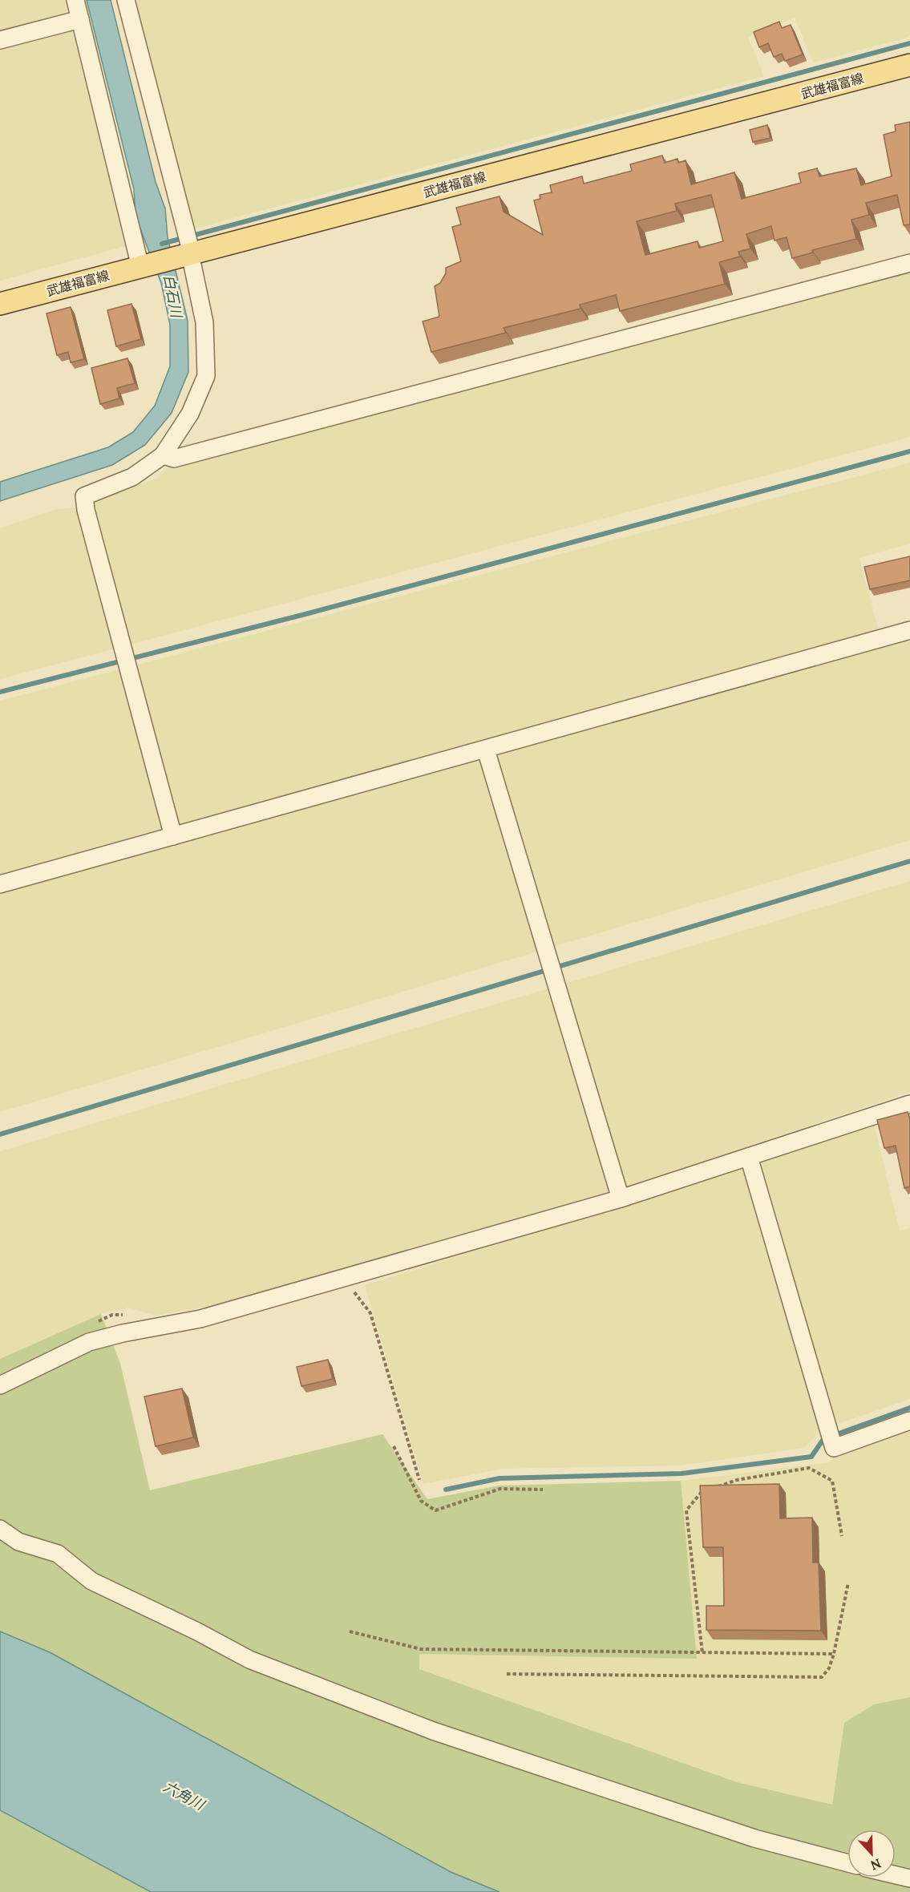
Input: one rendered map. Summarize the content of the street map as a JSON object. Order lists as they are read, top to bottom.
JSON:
{
  "streets": {
    "main road": ["武雄福富線"]
  },
  "water": ["白石川", "六角川"],
  "north": "bottom"
}
